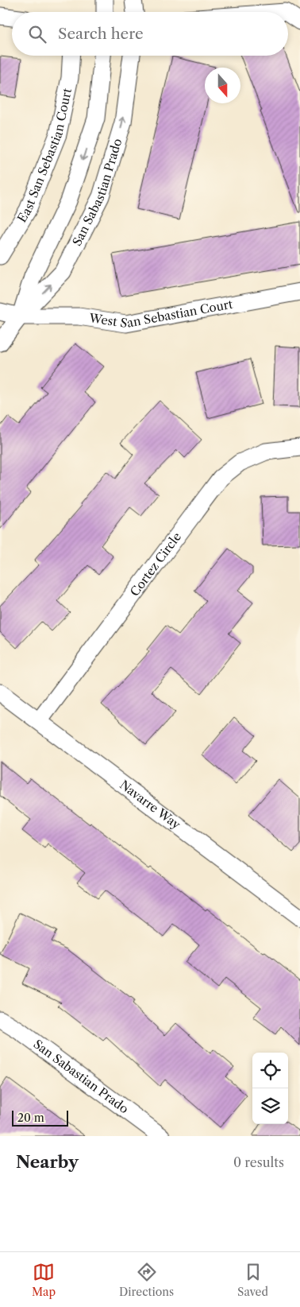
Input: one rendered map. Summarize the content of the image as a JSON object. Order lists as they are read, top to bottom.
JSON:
{
  "streets": {
    "street": [
      "East San Sebastian Court",
      "San Sabastian Prado",
      "West San Sebastian Court",
      "Cortez Circle",
      "Navarre Way"
    ]
  },
  "crossings": [
    ["San Sabastian Prado", "West San Sebastian Court"],
    ["Cortez Circle", "Navarre Way"]
  ],
  "scale_bar": "20 m",
  "north": "bottom",
  "page": {
    "search": "Search here",
    "scale": "20 m",
    "heading": ["Nearby", "0 results"],
    "nav": ["Map", "Directions", "Saved"]
  }
}
